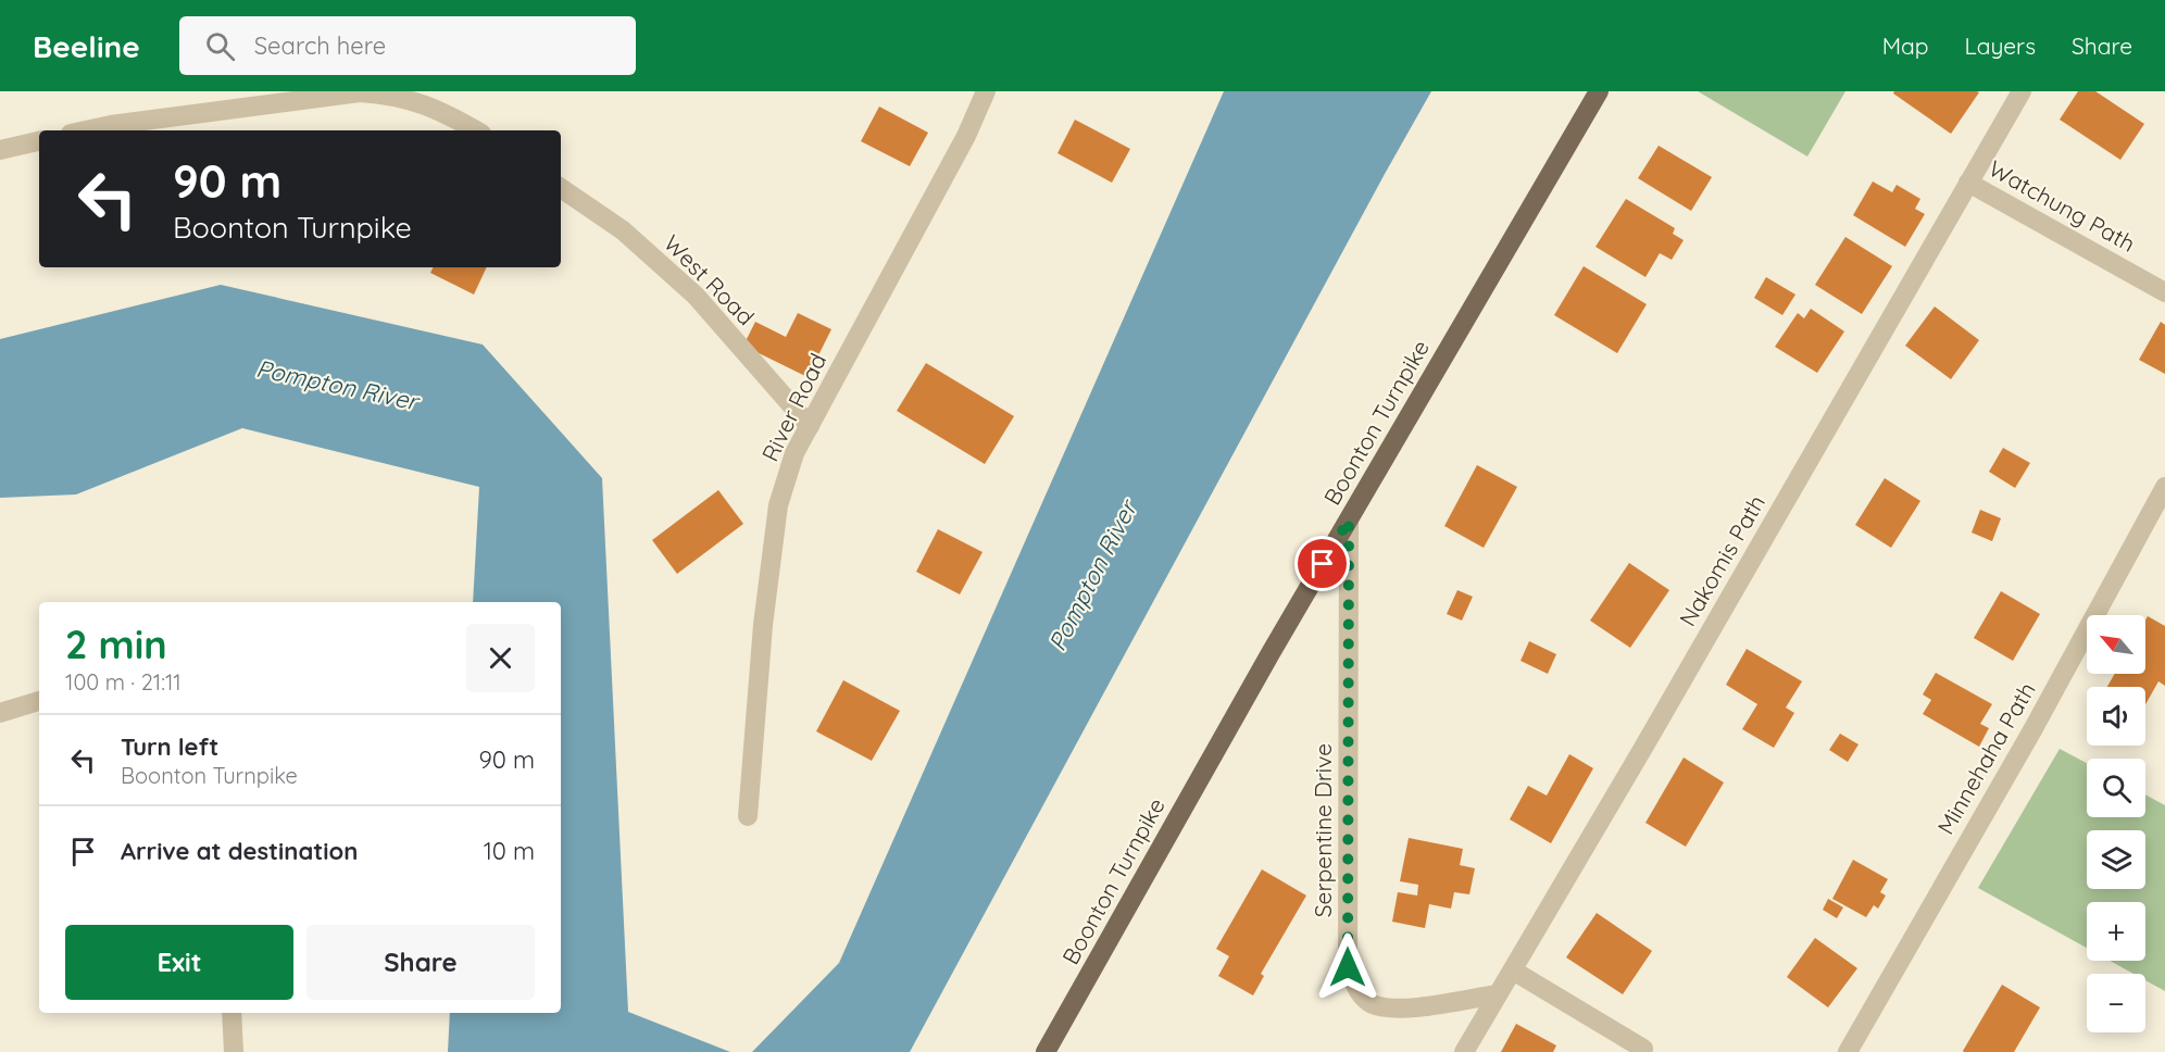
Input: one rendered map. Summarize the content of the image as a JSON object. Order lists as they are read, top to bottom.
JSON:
{
  "streets": {
    "main road": ["Boonton Turnpike"],
    "street": [
      "Watchung Path",
      "West Road",
      "River Road",
      "Nakomis Path",
      "Minnehaha Path",
      "Serpentine Drive"
    ]
  },
  "crossings": [
    ["Watchung Path", "Nakomis Path"],
    ["West Road", "River Road"],
    ["Boonton Turnpike", "Serpentine Drive"],
    ["Nakomis Path", "Serpentine Drive"]
  ],
  "water": ["Pompton River"],
  "north": "top left",
  "page": {
    "header": "Beeline",
    "search": "Search here",
    "nav": ["Map", "Layers", "Share"],
    "turn": ["90 m", "Boonton Turnpike"],
    "heading": ["2 min", "100 m · 21:11"],
    "map_buttons": ["+", "−"],
    "list": [
      {
        "name": "Turn left",
        "note": "Boonton Turnpike",
        "value": "90 m"
      },
      {
        "name": "Arrive at destination",
        "value": "10 m"
      }
    ],
    "buttons": ["Exit", "Share"]
  }
}
